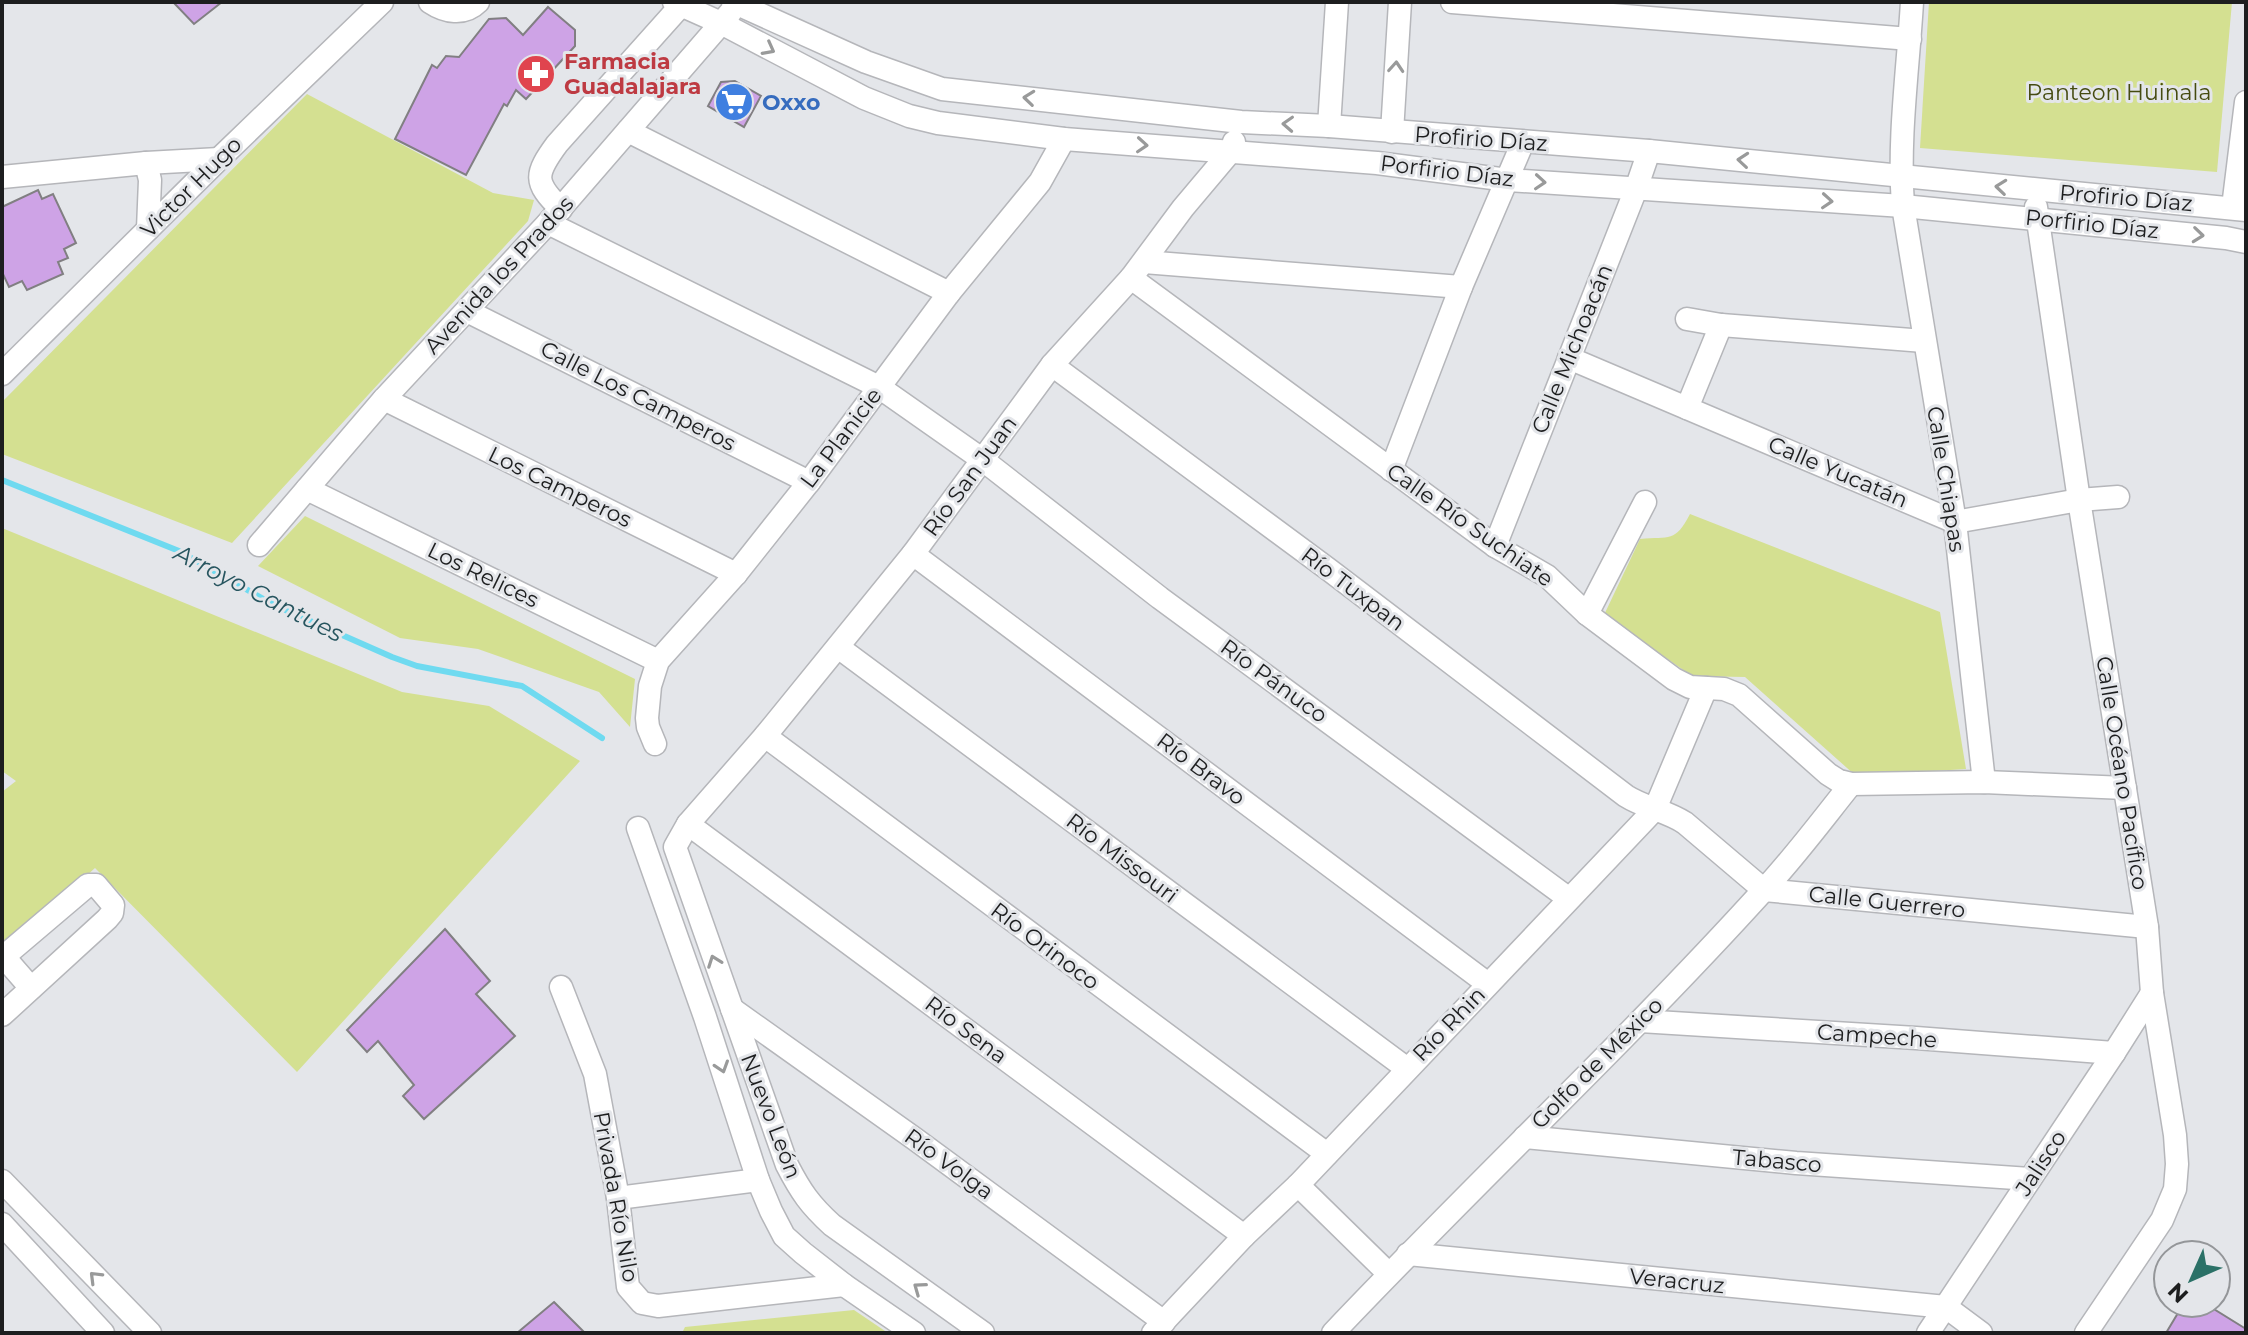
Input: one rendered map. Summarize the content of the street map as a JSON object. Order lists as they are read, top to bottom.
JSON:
{
  "streets": {
    "street": [
      "Profirio Díaz",
      "Porfirio Díaz",
      "Victor Hugo",
      "Avenida los Prados",
      "Calle Michoacán",
      "Calle Los Camperos",
      "La Planicie",
      "Calle Yucatán",
      "Río San Juan",
      "Calle Chiapas",
      "Los Camperos",
      "Calle Río Suchiate",
      "Los Relices",
      "Río Tuxpan",
      "Río Pánuco",
      "Río Bravo",
      "Calle Océano Pacífico",
      "Río Missouri",
      "Calle Guerrero",
      "Río Orinoco",
      "Río Rhin",
      "Río Sena",
      "Campeche",
      "Golfo de México",
      "Nuevo León",
      "Tabasco",
      "Jalisco",
      "Río Volga",
      "Privada Río Nilo",
      "Veracruz"
    ]
  },
  "crossings": [
    ["Profirio Díaz", "Avenida los Prados"],
    ["Profirio Díaz", "Calle Michoacán"],
    ["Profirio Díaz", "Río San Juan"],
    ["Profirio Díaz", "Calle Chiapas"],
    ["Profirio Díaz", "Calle Océano Pacífico"],
    ["Porfirio Díaz", "Avenida los Prados"],
    ["Porfirio Díaz", "Calle Michoacán"],
    ["Porfirio Díaz", "La Planicie"],
    ["Porfirio Díaz", "Río San Juan"],
    ["Porfirio Díaz", "Calle Chiapas"],
    ["Porfirio Díaz", "Calle Océano Pacífico"],
    ["Avenida los Prados", "Calle Los Camperos"],
    ["Avenida los Prados", "Los Camperos"],
    ["Avenida los Prados", "Los Relices"],
    ["Avenida los Prados", "Río Pánuco"],
    ["Calle Michoacán", "Calle Yucatán"],
    ["Calle Michoacán", "Calle Río Suchiate"],
    ["Calle Los Camperos", "La Planicie"],
    ["La Planicie", "Los Camperos"],
    ["La Planicie", "Los Relices"],
    ["La Planicie", "Río Pánuco"],
    ["Calle Yucatán", "Calle Chiapas"],
    ["Río San Juan", "Calle Río Suchiate"],
    ["Río San Juan", "Río Tuxpan"],
    ["Río San Juan", "Río Pánuco"],
    ["Río San Juan", "Río Bravo"],
    ["Río San Juan", "Río Missouri"],
    ["Río San Juan", "Río Orinoco"],
    ["Río San Juan", "Río Sena"],
    ["Calle Río Suchiate", "Río Rhin"],
    ["Calle Río Suchiate", "Golfo de México"],
    ["Río Tuxpan", "Río Rhin"],
    ["Río Pánuco", "Río Rhin"],
    ["Río Bravo", "Río Rhin"],
    ["Calle Océano Pacífico", "Calle Guerrero"],
    ["Calle Océano Pacífico", "Jalisco"],
    ["Río Missouri", "Río Rhin"],
    ["Calle Guerrero", "Golfo de México"],
    ["Río Orinoco", "Río Rhin"],
    ["Río Rhin", "Río Sena"],
    ["Río Rhin", "Río Volga"],
    ["Campeche", "Golfo de México"],
    ["Campeche", "Jalisco"],
    ["Golfo de México", "Tabasco"],
    ["Golfo de México", "Veracruz"],
    ["Nuevo León", "Río Volga"],
    ["Nuevo León", "Privada Río Nilo"],
    ["Tabasco", "Jalisco"],
    ["Jalisco", "Veracruz"]
  ],
  "water": ["Arroyo Cantues"],
  "parks": ["Panteon Huinala"],
  "places": {
    "pharmacy": ["Farmacia Guadalajara"],
    "supermarket": ["Oxxo"]
  },
  "north": "bottom left"
}
